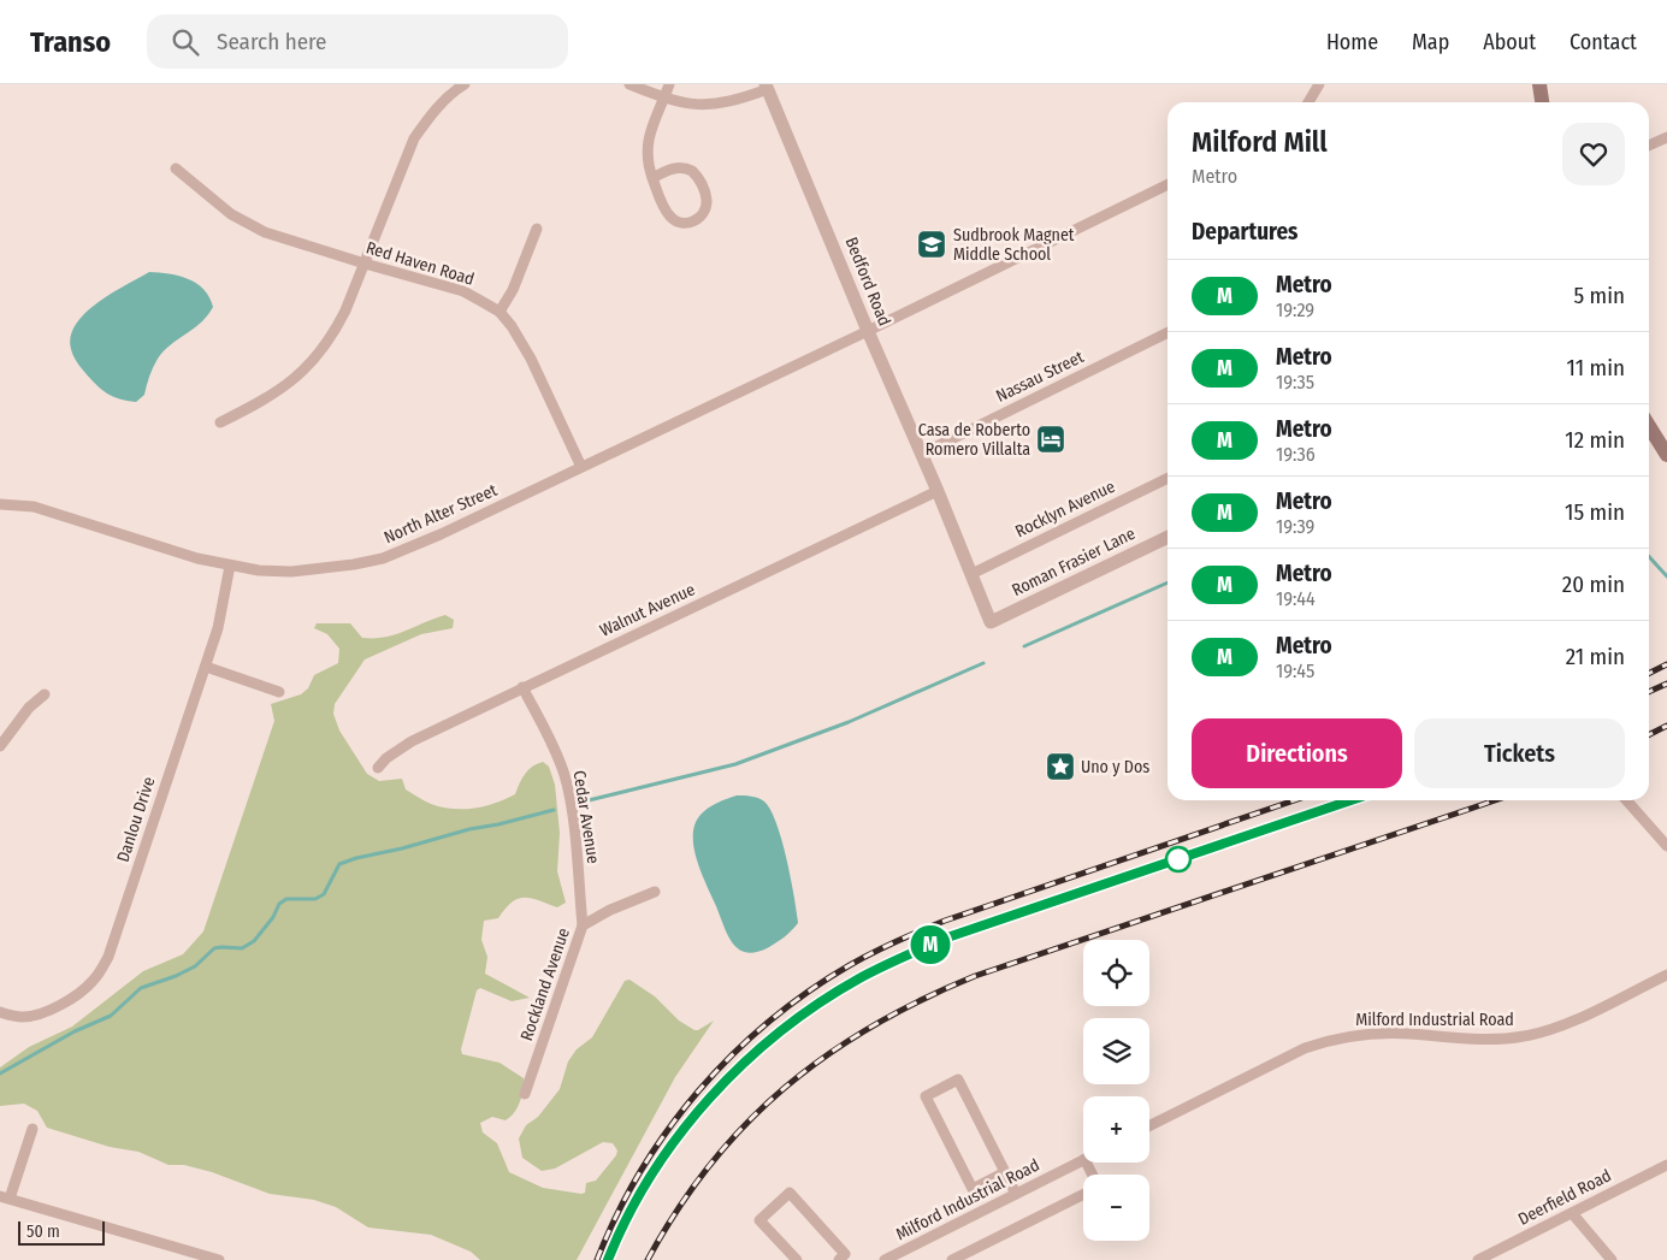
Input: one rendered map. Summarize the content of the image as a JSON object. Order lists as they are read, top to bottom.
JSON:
{
  "streets": {
    "street": [
      "Red Haven Road",
      "Bedford Road",
      "Nassau Street",
      "Rocklyn Avenue",
      "North Alter Street",
      "Roman Frasier Lane",
      "Walnut Avenue",
      "Cedar Avenue",
      "Danlou Drive",
      "Rockland Avenue",
      "Milford Industrial Road",
      "Deerfield Road"
    ]
  },
  "crossings": [
    ["Red Haven Road", "North Alter Street"],
    ["Bedford Road", "Nassau Street"],
    ["Bedford Road", "Rocklyn Avenue"],
    ["Bedford Road", "North Alter Street"],
    ["Bedford Road", "Roman Frasier Lane"],
    ["Bedford Road", "Walnut Avenue"],
    ["North Alter Street", "Danlou Drive"],
    ["Walnut Avenue", "Cedar Avenue"],
    ["Cedar Avenue", "Rockland Avenue"]
  ],
  "places": {
    "school or university": ["Sudbrook Magnet Middle School"],
    "hotel": ["Casa de Roberto Romero Villalta"],
    "place": ["Uno y Dos"]
  },
  "lines": ["metro line M"],
  "scale_bar": "50 m",
  "page": {
    "header": "Transo",
    "search": "Search here",
    "nav": [
      "Home",
      "Map",
      "About",
      "Contact"
    ],
    "on_map": "M",
    "heading": [
      ["Milford Mill", "Metro"],
      "Departures"
    ],
    "list": [
      {
        "mark": "M",
        "name": "Metro",
        "note": "19:29",
        "value": "5 min"
      },
      {
        "mark": "M",
        "name": "Metro",
        "note": "19:35",
        "value": "11 min"
      },
      {
        "mark": "M",
        "name": "Metro",
        "note": "19:36",
        "value": "12 min"
      },
      {
        "mark": "M",
        "name": "Metro",
        "note": "19:39",
        "value": "15 min"
      },
      {
        "mark": "M",
        "name": "Metro",
        "note": "19:44",
        "value": "20 min"
      },
      {
        "mark": "M",
        "name": "Metro",
        "note": "19:45",
        "value": "21 min"
      }
    ],
    "buttons": ["Directions", "Tickets"],
    "map_buttons": ["+", "−"],
    "scale": "50 m"
  }
}
